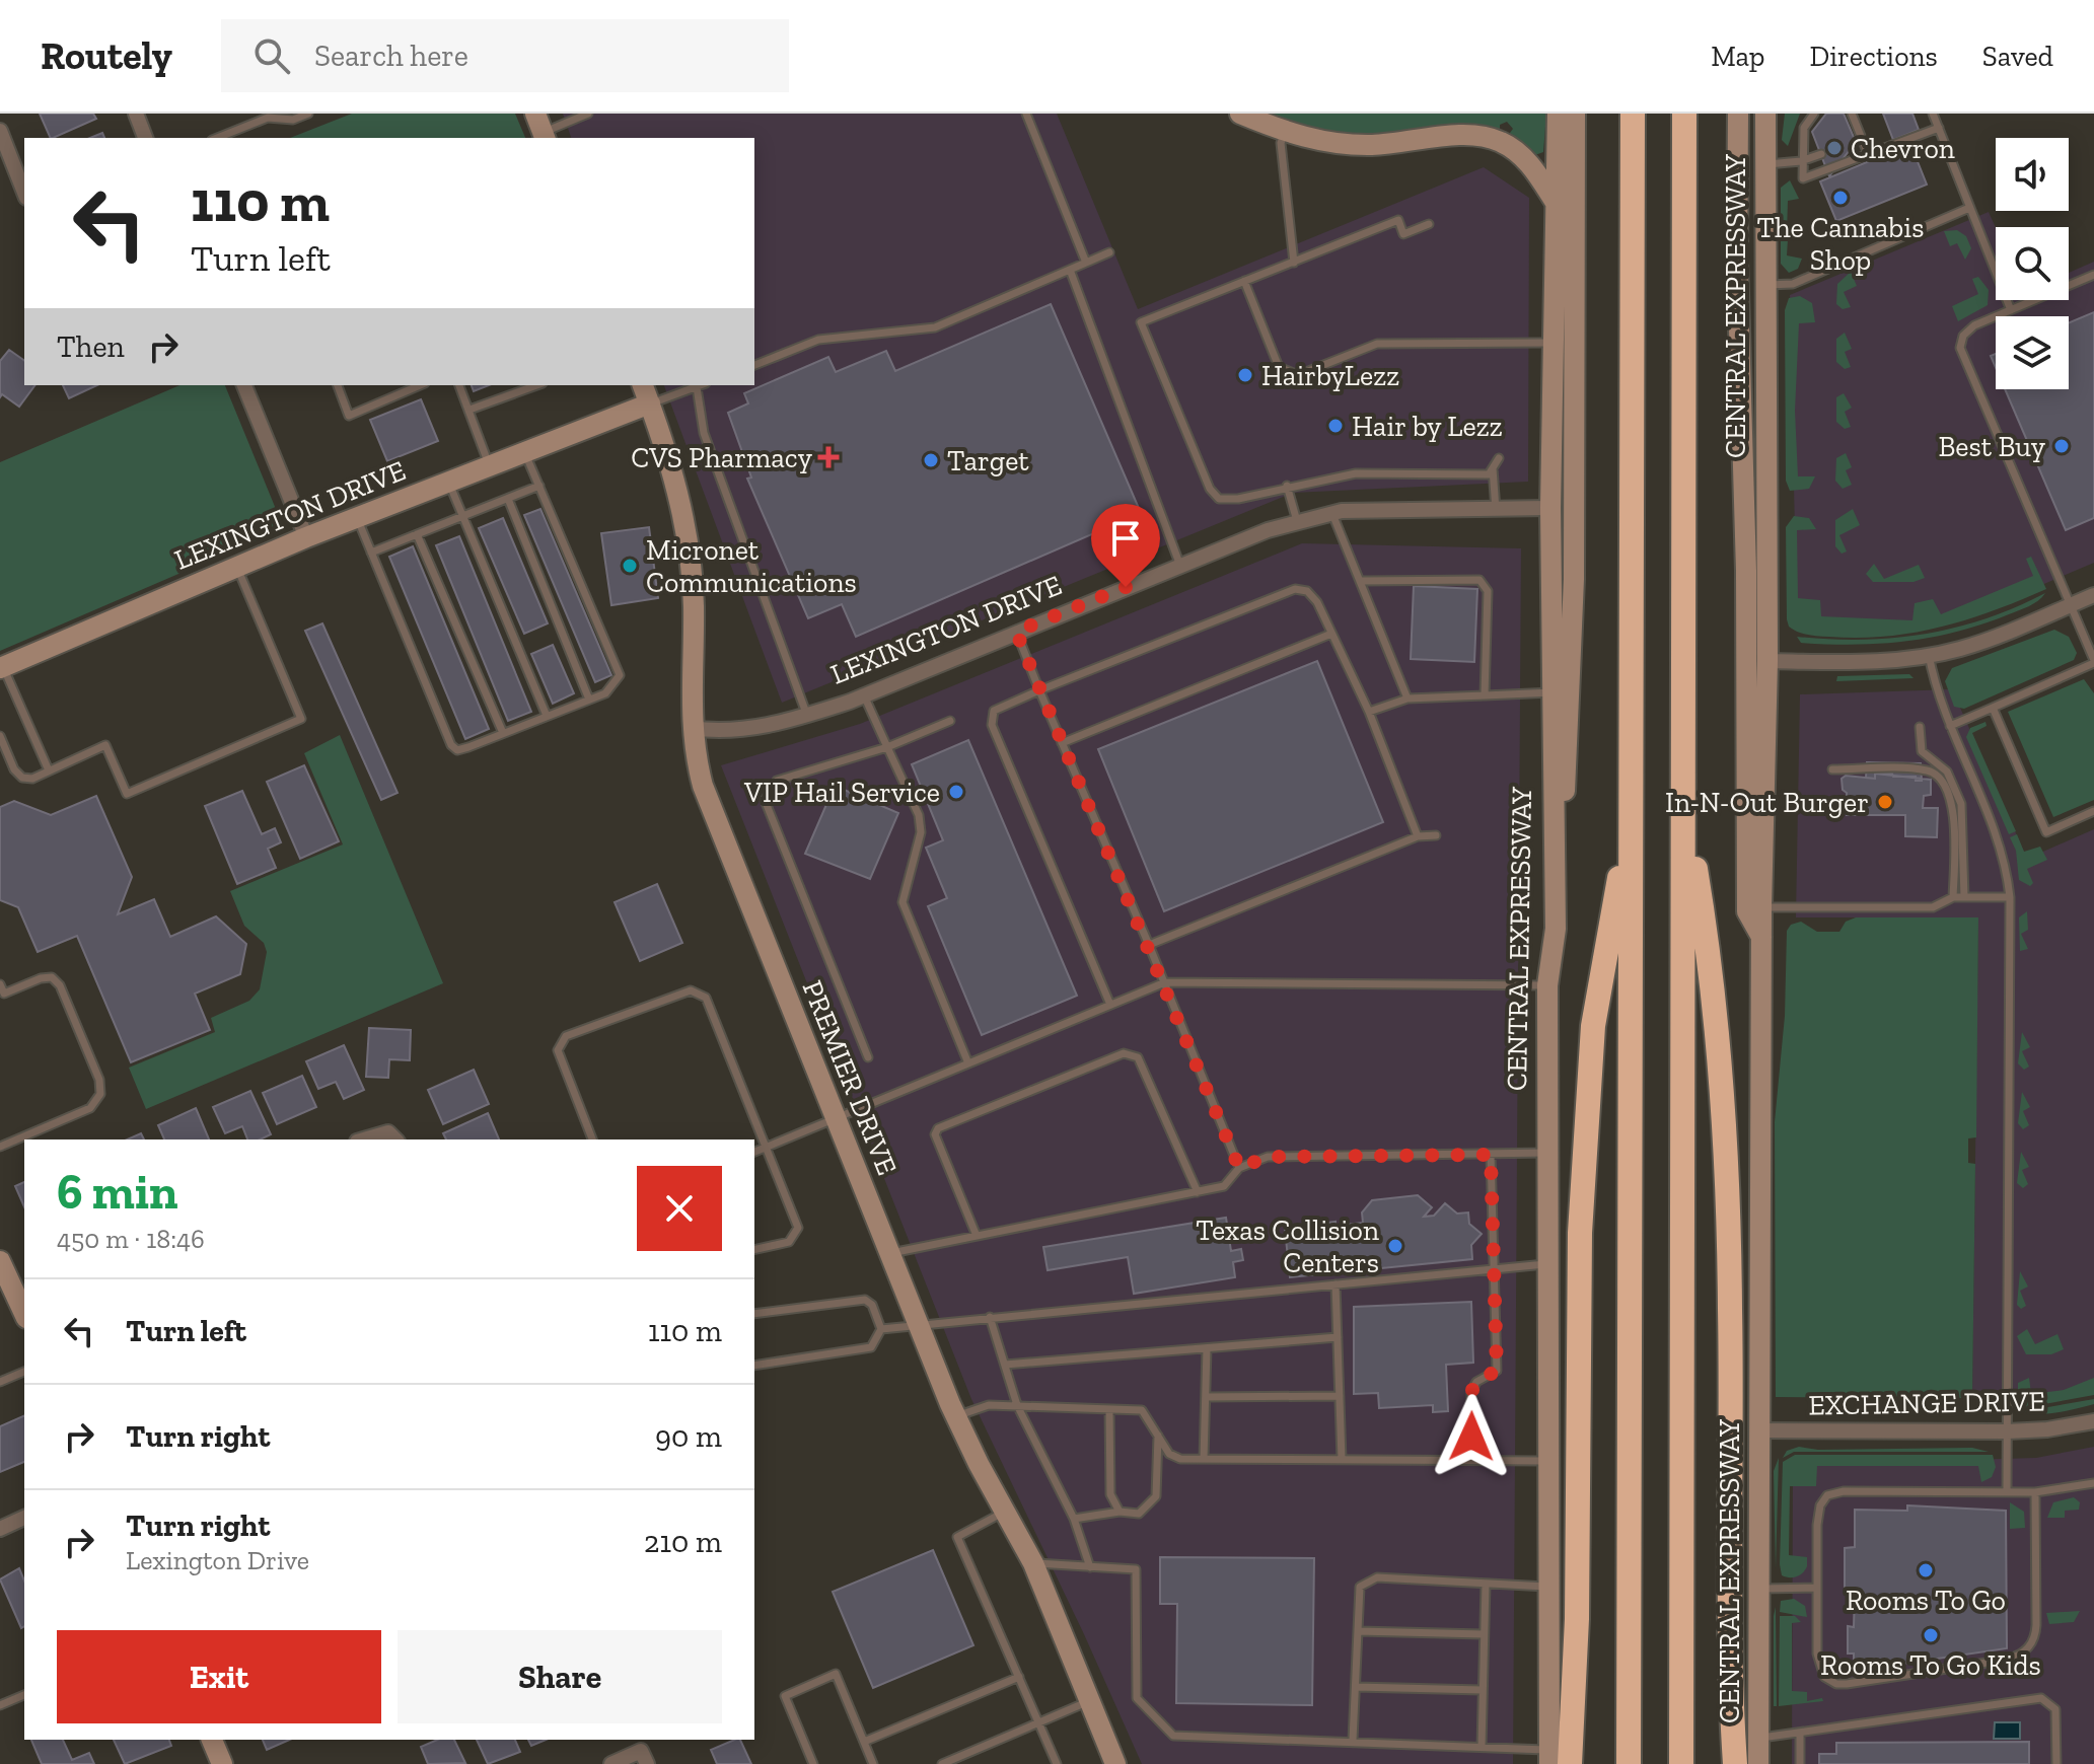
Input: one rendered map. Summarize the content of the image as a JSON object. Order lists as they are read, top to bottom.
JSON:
{
  "streets": {
    "highway": ["CENTRAL EXPRESSWAY"],
    "main road": ["LEXINGTON DRIVE", "PREMIER DRIVE"],
    "street": ["EXCHANGE DRIVE"]
  },
  "crossings": [
    ["CENTRAL EXPRESSWAY", "LEXINGTON DRIVE"],
    ["CENTRAL EXPRESSWAY", "EXCHANGE DRIVE"],
    ["LEXINGTON DRIVE", "PREMIER DRIVE"]
  ],
  "places": {
    "other": [
      "Chevron",
      "The Cannabis Shop",
      "HairbyLezz",
      "Hair by Lezz",
      "Best Buy",
      "Target",
      "Micronet Communications",
      "VIP Hail Service",
      "In-N-Out Burger",
      "Texas Collision Centers",
      "Rooms To Go",
      "Rooms To Go Kids"
    ],
    "health": ["CVS Pharmacy"]
  },
  "page": {
    "header": "Routely",
    "search": "Search here",
    "nav": ["Map", "Directions", "Saved"],
    "turn": ["110 m", "Turn left"],
    "then": "Then",
    "heading": ["6 min", "450 m · 18:46"],
    "list": [
      {
        "name": "Turn left",
        "value": "110 m"
      },
      {
        "name": "Turn right",
        "value": "90 m"
      },
      {
        "name": "Turn right",
        "note": "Lexington Drive",
        "value": "210 m"
      }
    ],
    "buttons": ["Exit", "Share"]
  }
}
